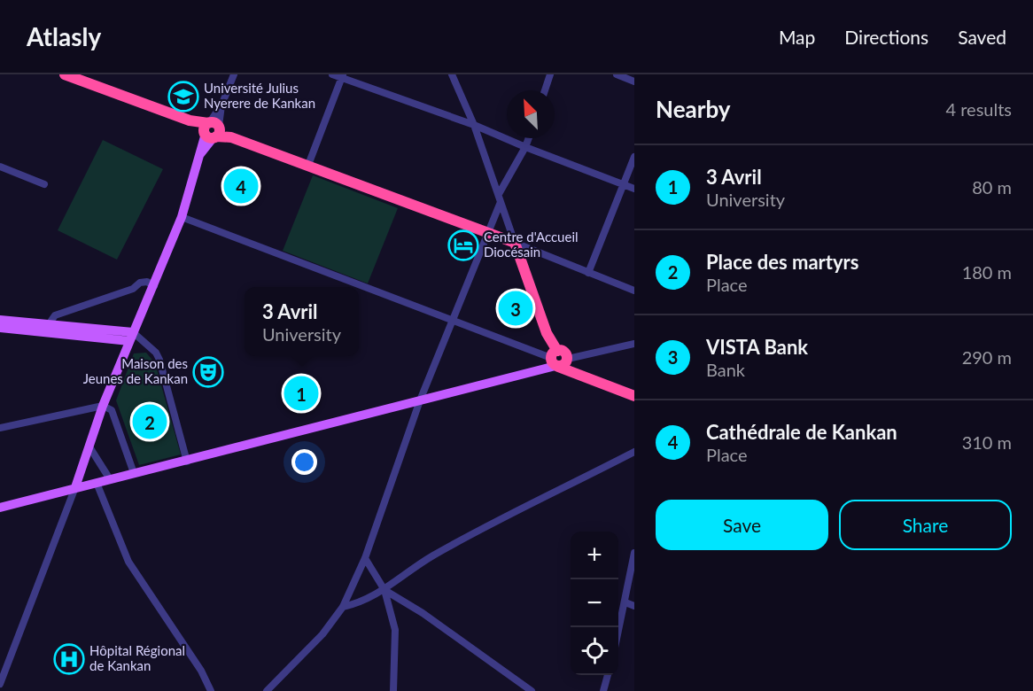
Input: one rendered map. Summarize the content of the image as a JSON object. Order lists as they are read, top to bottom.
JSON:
{
  "places": {
    "school or university": ["Université Julius Nyerere de Kankan"],
    "hotel": ["Centre d'Accueil Diocésain"],
    "theatre": ["Maison des Jeunes de Kankan"],
    "hospital": ["Hôpital Régional de Kankan"]
  },
  "north": "top left",
  "page": {
    "header": "Atlasly",
    "nav": ["Map", "Directions", "Saved"],
    "heading": ["Nearby", "4 results"],
    "list": [
      {
        "mark": "1",
        "name": "3 Avril",
        "note": "University",
        "value": "80 m"
      },
      {
        "mark": "2",
        "name": "Place des martyrs",
        "note": "Place",
        "value": "180 m"
      },
      {
        "mark": "3",
        "name": "VISTA Bank",
        "note": "Bank",
        "value": "290 m"
      },
      {
        "mark": "4",
        "name": "Cathédrale de Kankan",
        "note": "Place",
        "value": "310 m"
      }
    ],
    "pins": [
      "4",
      "3",
      "1",
      "2"
    ],
    "popup": ["3 Avril", "University"],
    "buttons": ["Save", "Share"],
    "map_buttons": ["+", "−"]
  }
}
